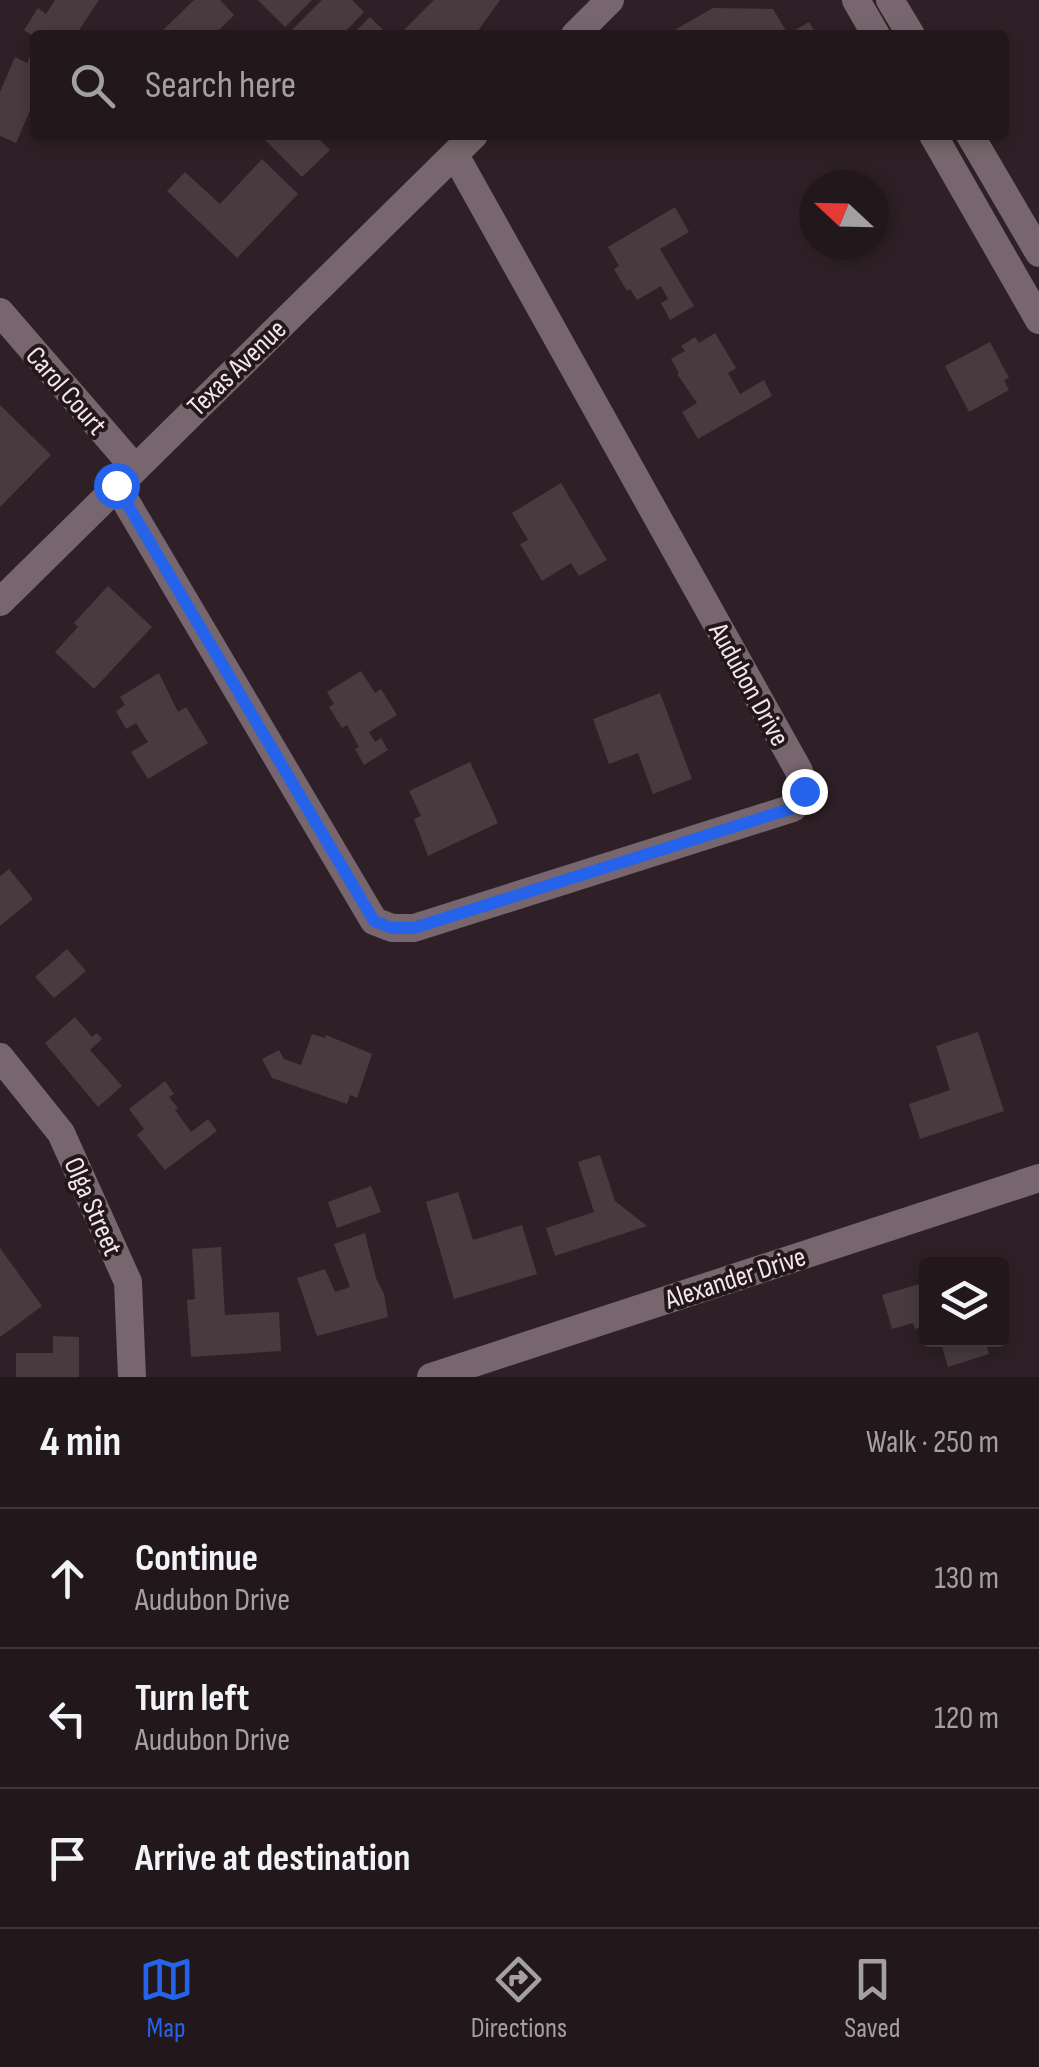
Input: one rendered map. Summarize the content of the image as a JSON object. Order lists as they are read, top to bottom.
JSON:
{
  "streets": {
    "street": [
      "Texas Avenue",
      "Carol Court",
      "Audubon Drive",
      "Olga Street",
      "Alexander Drive"
    ]
  },
  "crossings": [
    ["Texas Avenue", "Carol Court"],
    ["Texas Avenue", "Audubon Drive"],
    ["Carol Court", "Audubon Drive"]
  ],
  "north": "left",
  "page": {
    "search": "Search here",
    "heading": ["4 min", "Walk · 250 m"],
    "list": [
      ["Continue", "Audubon Drive", "130 m"],
      ["Turn left", "Audubon Drive", "120 m"],
      "Arrive at destination"
    ],
    "nav": ["Map", "Directions", "Saved"]
  }
}
